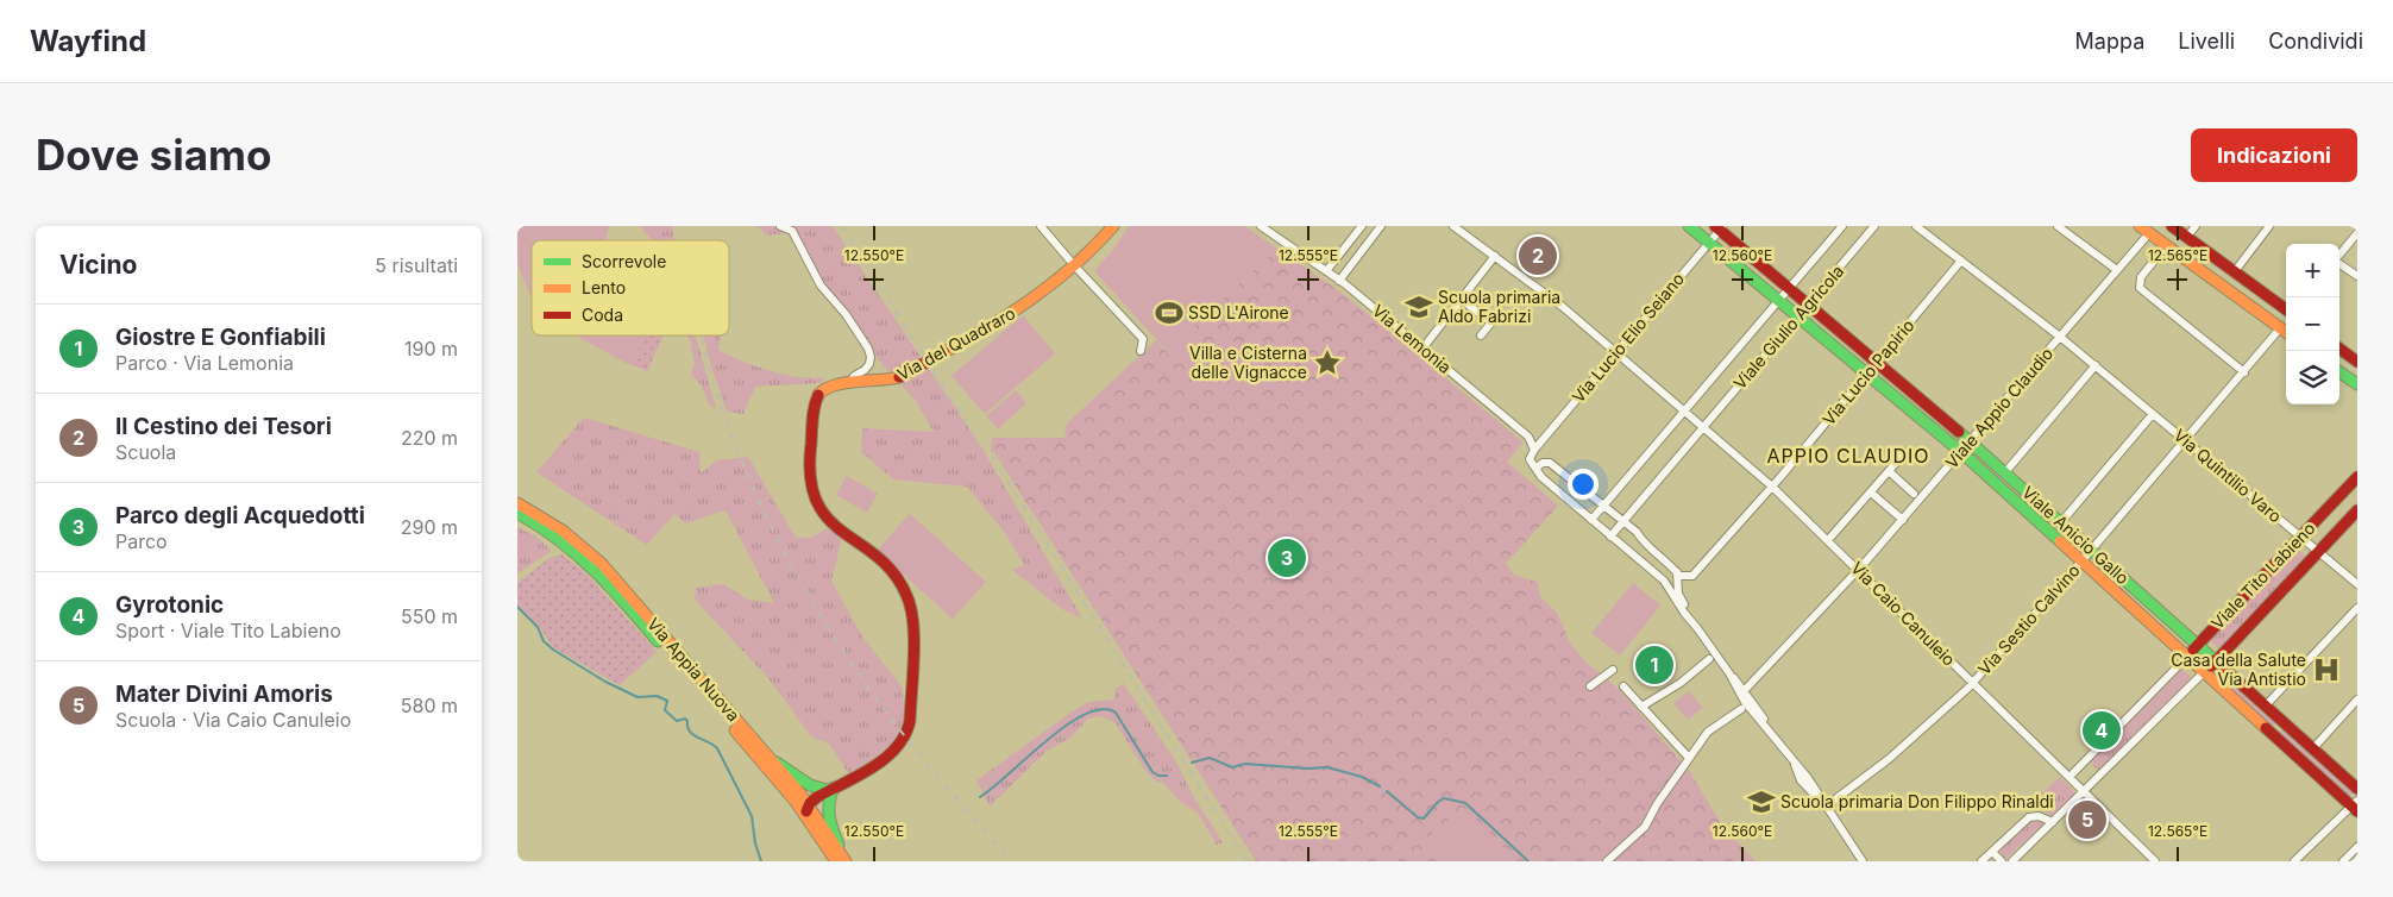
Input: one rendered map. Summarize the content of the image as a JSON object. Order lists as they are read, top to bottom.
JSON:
{
  "streets": {
    "street": [
      "Viale Giulio Agricola",
      "Via Lucio Elio Seiano",
      "Via Lemonia",
      "Via del Quadraro",
      "Via Lucio Papirio",
      "Viale Appio Claudio",
      "Via Quintilio Varo",
      "Viale Anicio Gallo",
      "Viale Tito Labieno",
      "Via Caio Canuleio",
      "Via Sestio Calvino",
      "Via Appia Nuova"
    ]
  },
  "crossings": [
    ["Viale Giulio Agricola", "Viale Anicio Gallo"],
    ["Viale Giulio Agricola", "Via Caio Canuleio"],
    ["Via Lucio Elio Seiano", "Via Lemonia"],
    ["Via Lucio Elio Seiano", "Viale Anicio Gallo"],
    ["Via Lucio Elio Seiano", "Via Caio Canuleio"],
    ["Via del Quadraro", "Via Appia Nuova"],
    ["Via Lucio Papirio", "Viale Anicio Gallo"],
    ["Via Lucio Papirio", "Via Caio Canuleio"],
    ["Viale Appio Claudio", "Viale Anicio Gallo"],
    ["Viale Appio Claudio", "Via Caio Canuleio"],
    ["Via Quintilio Varo", "Viale Tito Labieno"],
    ["Via Quintilio Varo", "Via Sestio Calvino"],
    ["Viale Anicio Gallo", "Viale Tito Labieno"],
    ["Viale Anicio Gallo", "Via Sestio Calvino"],
    ["Viale Tito Labieno", "Via Caio Canuleio"],
    ["Via Caio Canuleio", "Via Sestio Calvino"]
  ],
  "districts": ["APPIO CLAUDIO"],
  "places": {
    "school or university": ["Scuola primaria Aldo Fabrizi", "Scuola primaria Don Filippo Rinaldi"],
    "sports": ["SSD L'Airone"],
    "place": ["Villa e Cisterna delle Vignacce"],
    "hospital": ["Casa della Salute Via Antistio"]
  },
  "legend": ["Scorrevole", "Lento", "Coda"],
  "page": {
    "header": "Wayfind",
    "nav": ["Mappa", "Livelli", "Condividi"],
    "buttons": "Indicazioni",
    "title": "Dove siamo",
    "heading": ["Vicino", "5 risultati"],
    "pins": [
      "2",
      "3",
      "1",
      "4",
      "5"
    ],
    "map_buttons": ["+", "−"],
    "list": [
      {
        "mark": "1",
        "name": "Giostre E Gonfiabili",
        "note": "Parco · Via Lemonia",
        "value": "190 m"
      },
      {
        "mark": "2",
        "name": "Il Cestino dei Tesori",
        "note": "Scuola",
        "value": "220 m"
      },
      {
        "mark": "3",
        "name": "Parco degli Acquedotti",
        "note": "Parco",
        "value": "290 m"
      },
      {
        "mark": "4",
        "name": "Gyrotonic",
        "note": "Sport · Viale Tito Labieno",
        "value": "550 m"
      },
      {
        "mark": "5",
        "name": "Mater Divini Amoris",
        "note": "Scuola · Via Caio Canuleio",
        "value": "580 m"
      }
    ]
  },
  "coordinates": [
    "12.550°E",
    "12.555°E",
    "12.560°E",
    "12.565°E"
  ]
}
